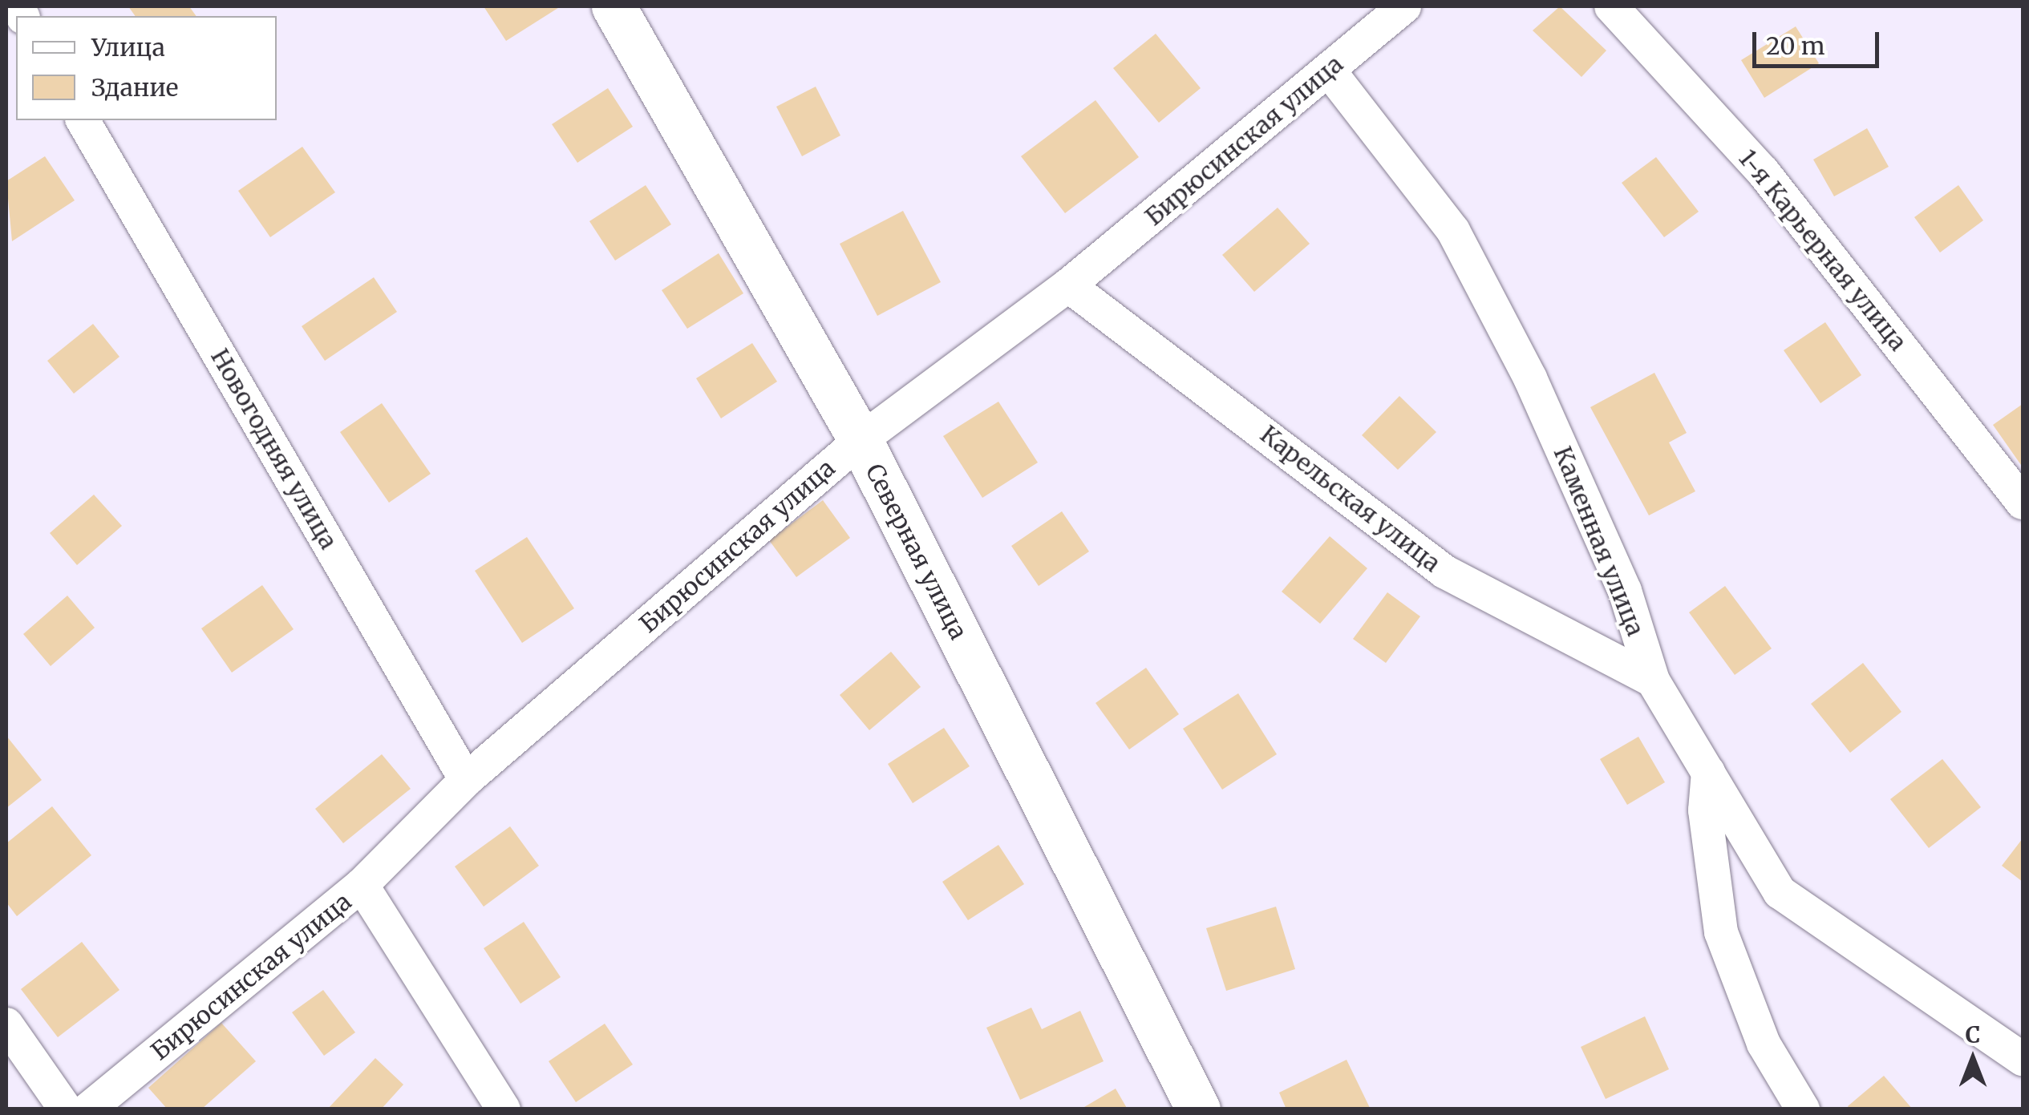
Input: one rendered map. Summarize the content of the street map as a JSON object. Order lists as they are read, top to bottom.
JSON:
{
  "streets": {
    "main road": ["Северная улица"],
    "street": [
      "Бирюсинская улица",
      "1-я Карьерная улица",
      "Новогодняя улица",
      "Карельская улица",
      "Каменная улица"
    ]
  },
  "crossings": [
    ["Бирюсинская улица", "Новогодняя улица"],
    ["Бирюсинская улица", "Карельская улица"],
    ["Бирюсинская улица", "Каменная улица"],
    ["Бирюсинская улица", "Северная улица"],
    ["Карельская улица", "Каменная улица"]
  ],
  "legend": ["Улица", "Здание"],
  "scale_bar": "20 m",
  "north": "top"
}
